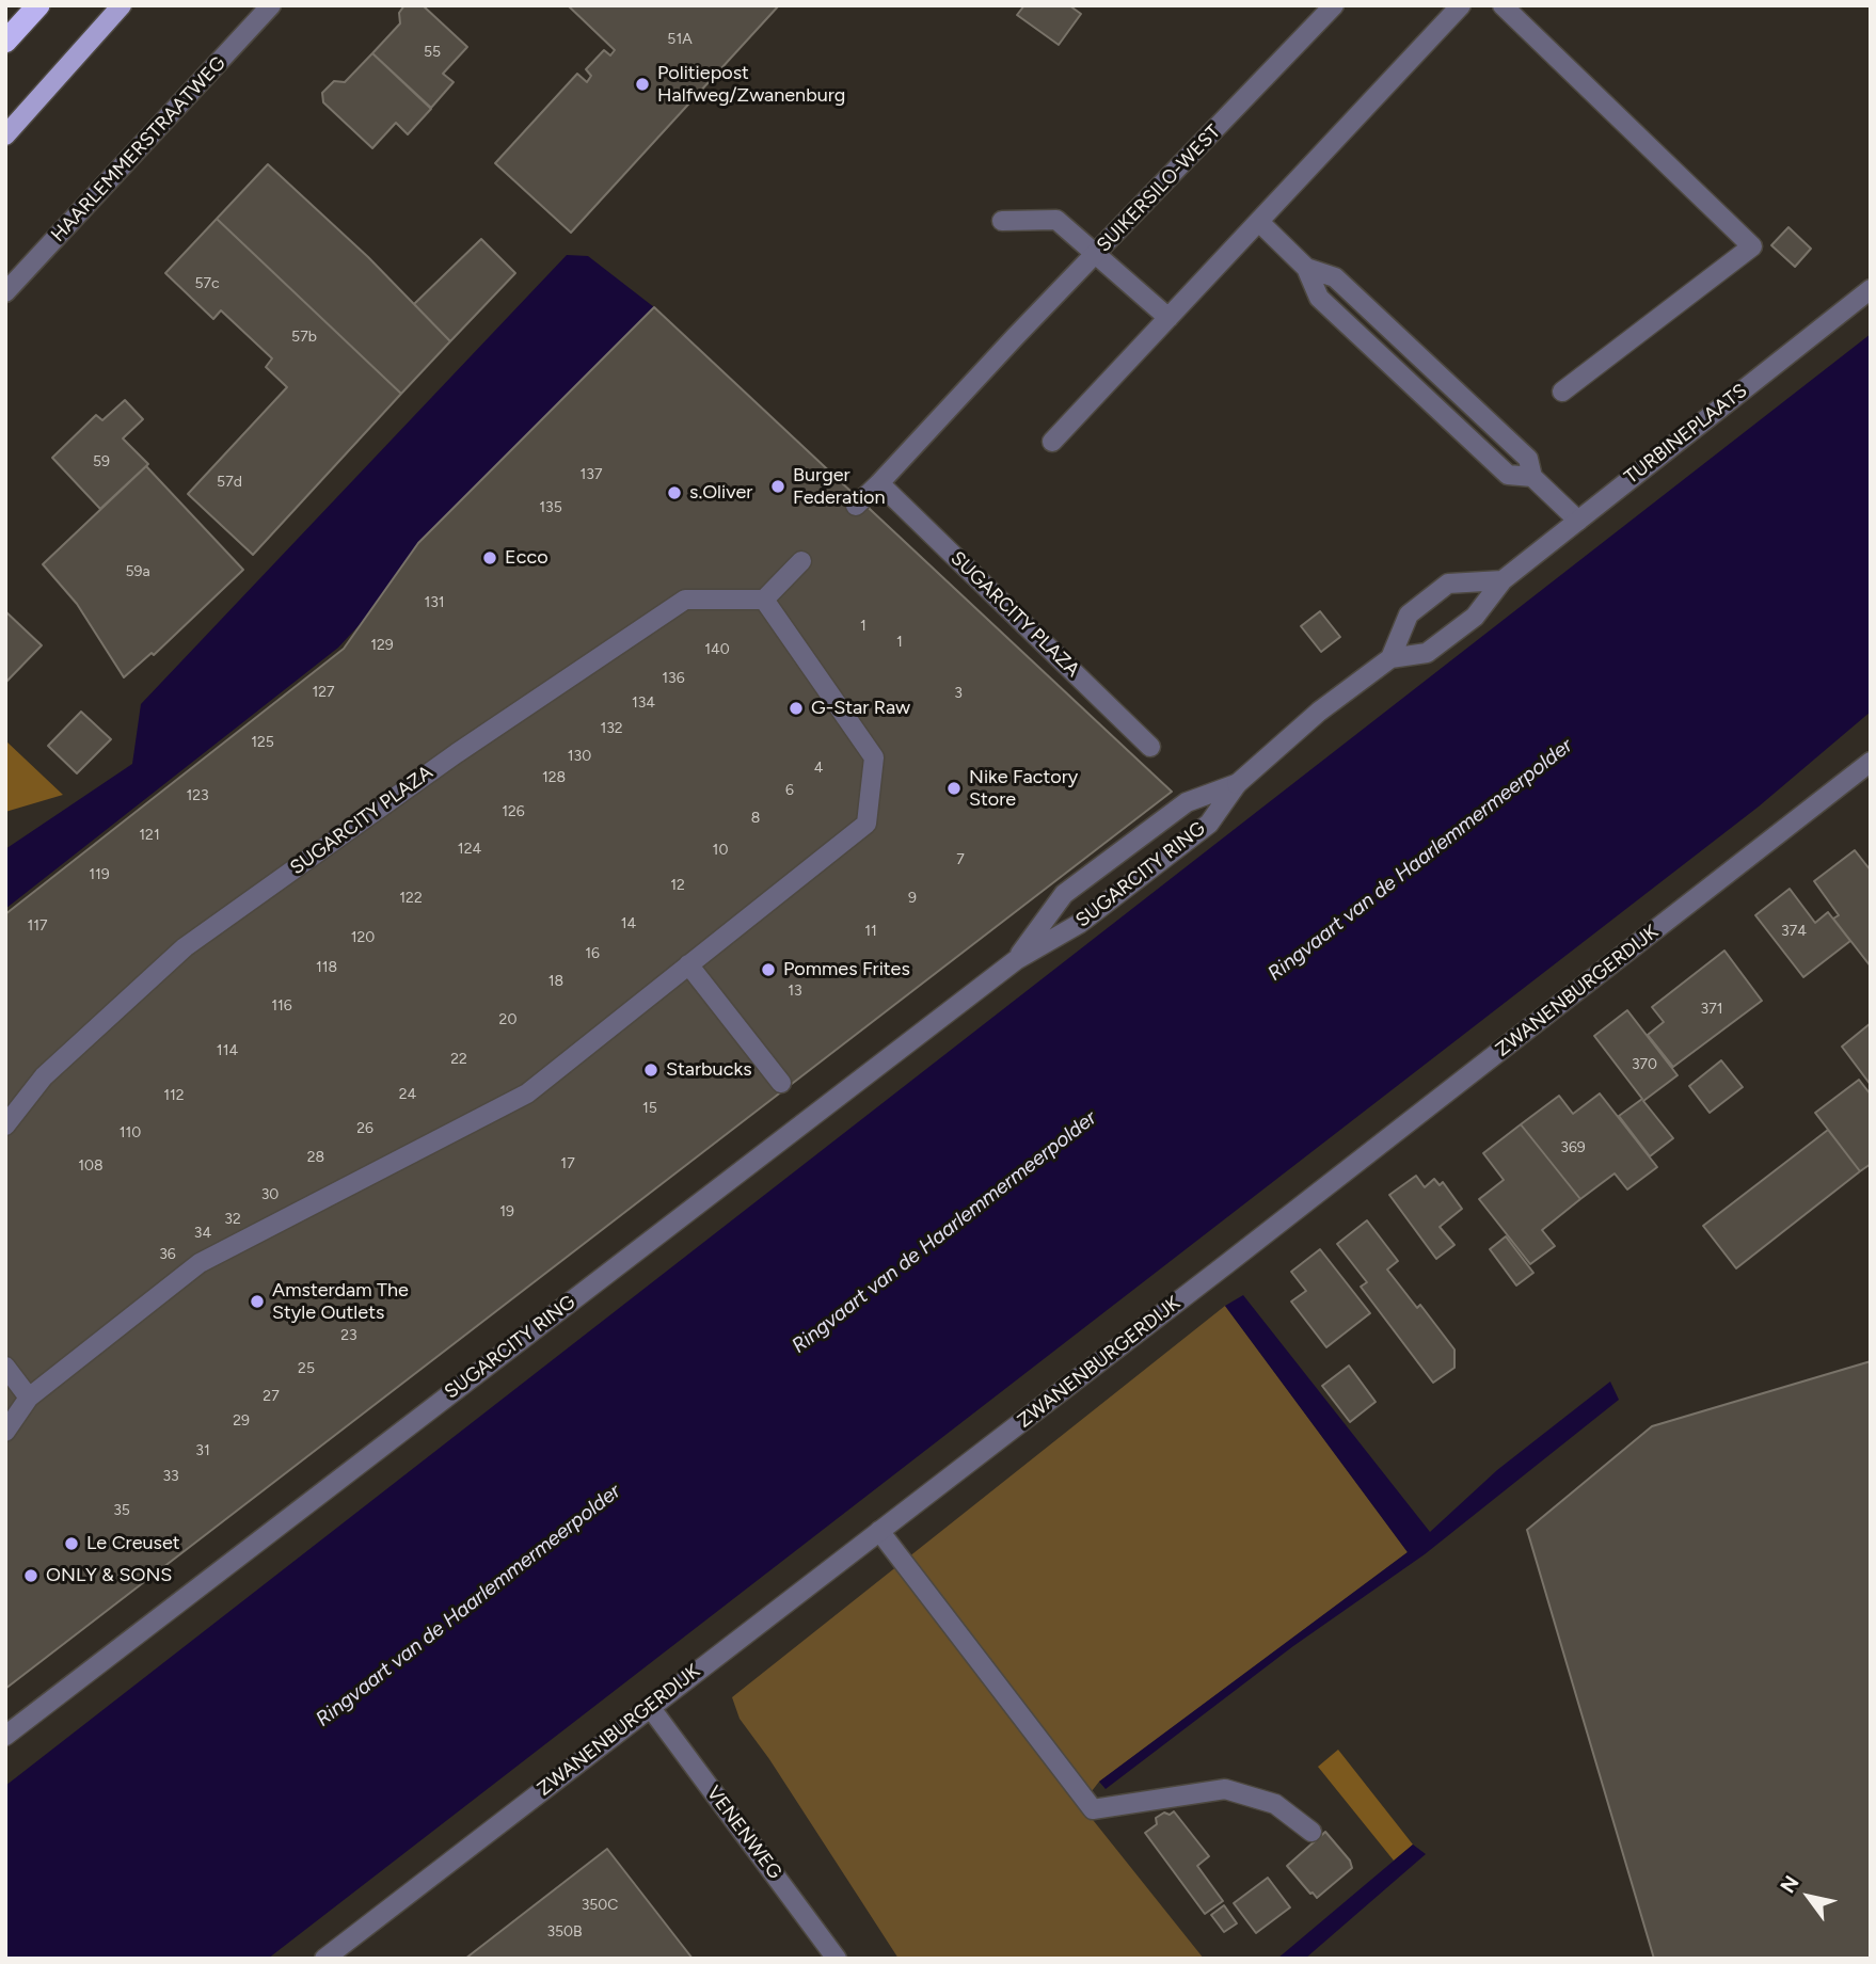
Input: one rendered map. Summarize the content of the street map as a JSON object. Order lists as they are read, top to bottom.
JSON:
{
  "streets": {
    "street": [
      "HAARLEMMERSTRAATWEG",
      "SUIKERSILO-WEST",
      "TURBINEPLAATS",
      "SUGARCITY PLAZA",
      "SUGARCITY RING",
      "ZWANENBURGERDIJK",
      "VENENWEG"
    ]
  },
  "crossings": [
    ["SUIKERSILO-WEST", "SUGARCITY PLAZA"],
    ["TURBINEPLAATS", "SUGARCITY RING"],
    ["ZWANENBURGERDIJK", "VENENWEG"]
  ],
  "water": ["Ringvaart van de Haarlemmermeerpolder"],
  "places": [
    "Politiepost Halfweg/Zwanenburg",
    "Burger Federation",
    "s.Oliver",
    "Ecco",
    "G-Star Raw",
    "Nike Factory Store",
    "Pommes Frites",
    "Starbucks",
    "Amsterdam The Style Outlets",
    "Le Creuset",
    "ONLY & SONS"
  ],
  "house_numbers": [
    "51A",
    "55",
    "57c",
    "57b",
    "59",
    "137",
    "57d",
    "135",
    "59a",
    "131",
    "1",
    "1",
    "129",
    "140",
    "136",
    "127",
    "3",
    "134",
    "132",
    "125",
    "130",
    "4",
    "128",
    "6",
    "123",
    "126",
    "8",
    "121",
    "124",
    "10",
    "7",
    "119",
    "12",
    "122",
    "9",
    "14",
    "117",
    "11",
    "374",
    "120",
    "16",
    "118",
    "18",
    "13",
    "116",
    "371",
    "20",
    "114",
    "22",
    "370",
    "24",
    "112",
    "15",
    "26",
    "110",
    "369",
    "28",
    "17",
    "108",
    "30",
    "19",
    "32",
    "34",
    "36",
    "23",
    "25",
    "27",
    "29",
    "31",
    "33",
    "35",
    "350C",
    "350B"
  ],
  "north": "top left"
}
